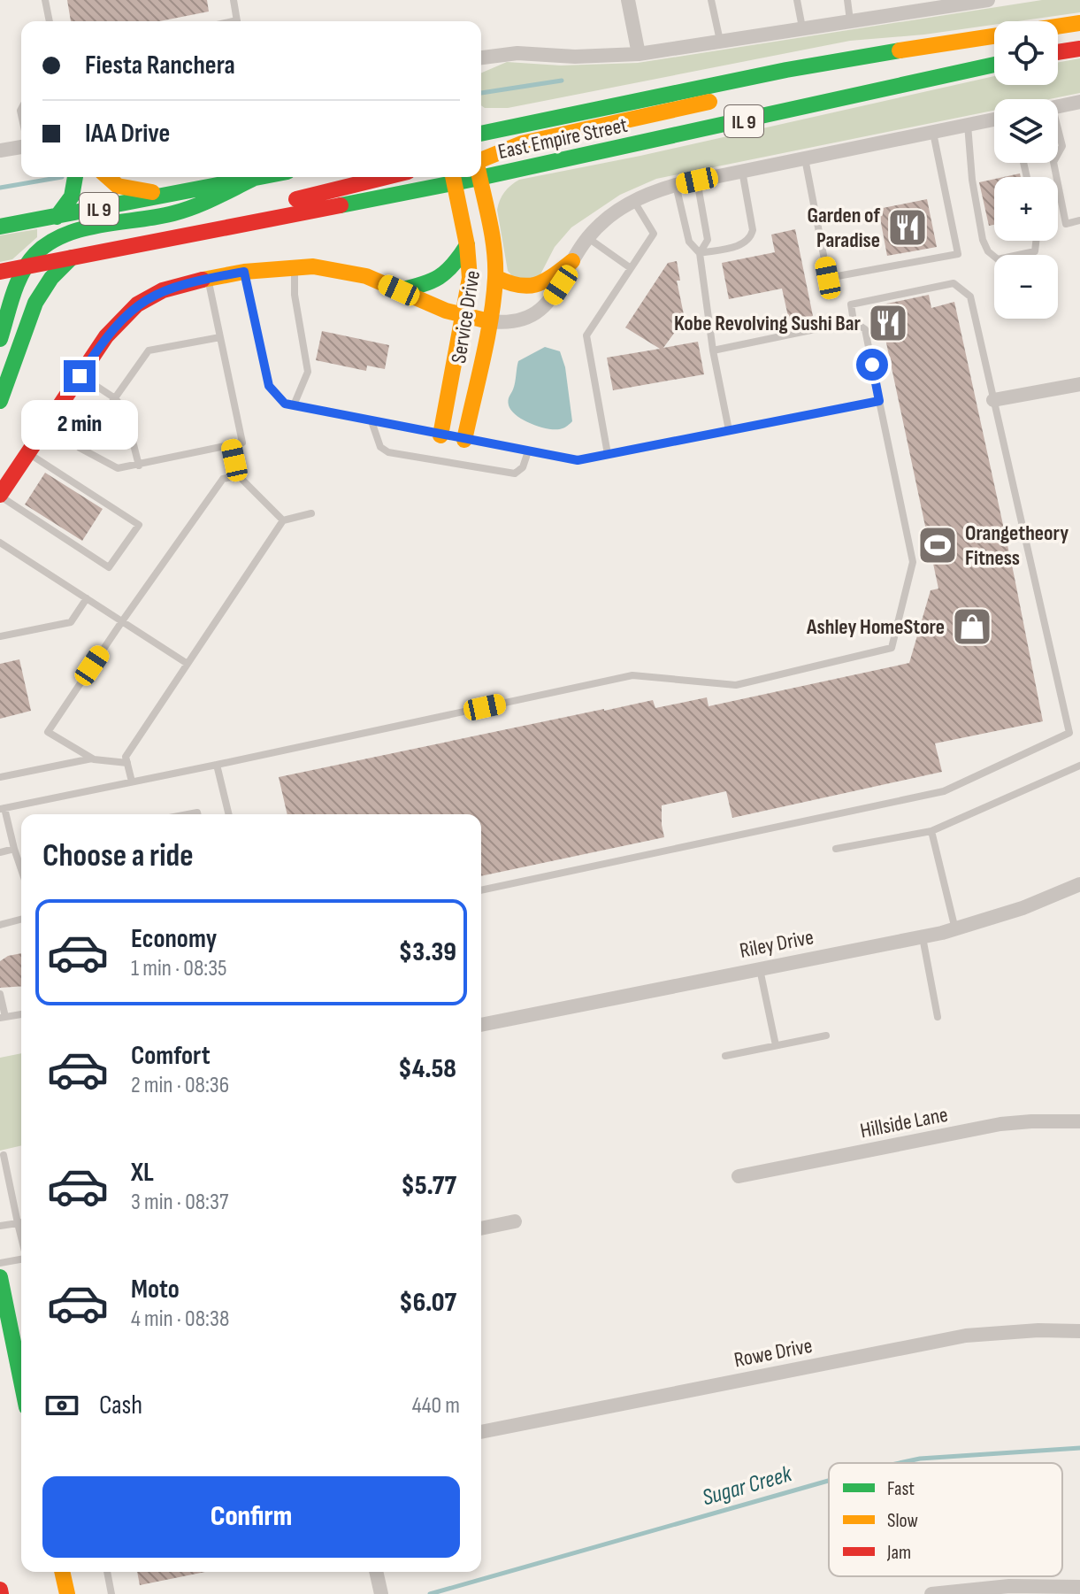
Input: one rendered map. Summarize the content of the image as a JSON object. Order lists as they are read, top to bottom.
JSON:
{
  "streets": {
    "main road": ["IL 9", "East Empire Street", "Service Drive"],
    "street": ["Riley Drive", "Hillside Lane", "Rowe Drive"]
  },
  "water": ["Sugar Creek"],
  "places": {
    "restaurant": ["Garden of Paradise", "Kobe Revolving Sushi Bar"],
    "sports": ["Orangetheory Fitness"],
    "shop": ["Ashley HomeStore"]
  },
  "legend": ["Fast", "Slow", "Jam"],
  "page": {
    "map_buttons": ["+", "−"],
    "banner": ["Fiesta Ranchera", "IAA Drive"],
    "bubble": "2 min",
    "heading": "Choose a ride",
    "list": [
      {
        "name": "Economy",
        "note": "1 min · 08:35",
        "value": "$3.39"
      },
      {
        "name": "Comfort",
        "note": "2 min · 08:36",
        "value": "$4.58"
      },
      {
        "name": "XL",
        "note": "3 min · 08:37",
        "value": "$5.77"
      },
      {
        "name": "Moto",
        "note": "4 min · 08:38",
        "value": "$6.07"
      }
    ],
    "pay": ["Cash", "440 m"],
    "buttons": "Confirm"
  }
}
